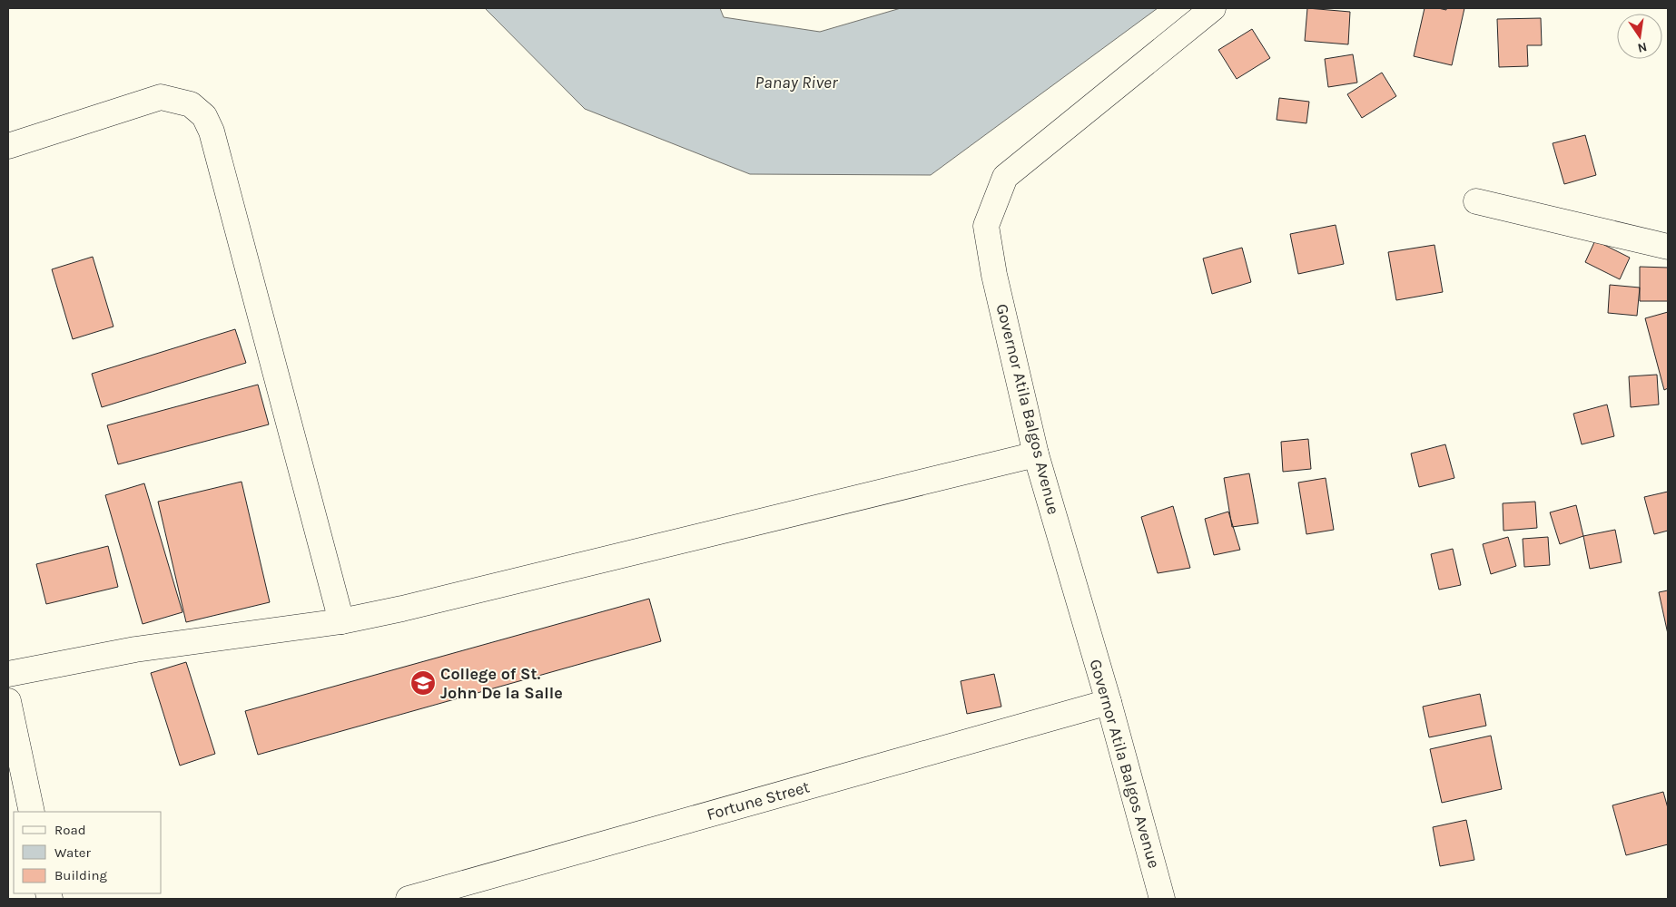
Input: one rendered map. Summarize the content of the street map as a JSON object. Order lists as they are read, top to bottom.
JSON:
{
  "streets": {
    "street": ["Governor Atila Balgos Avenue", "Fortune Street"]
  },
  "crossings": [
    ["Governor Atila Balgos Avenue", "Fortune Street"]
  ],
  "water": ["Panay River"],
  "places": {
    "school or university": ["College of St. John De la Salle"]
  },
  "legend": ["Road", "Water", "Building"],
  "north": "bottom"
}
